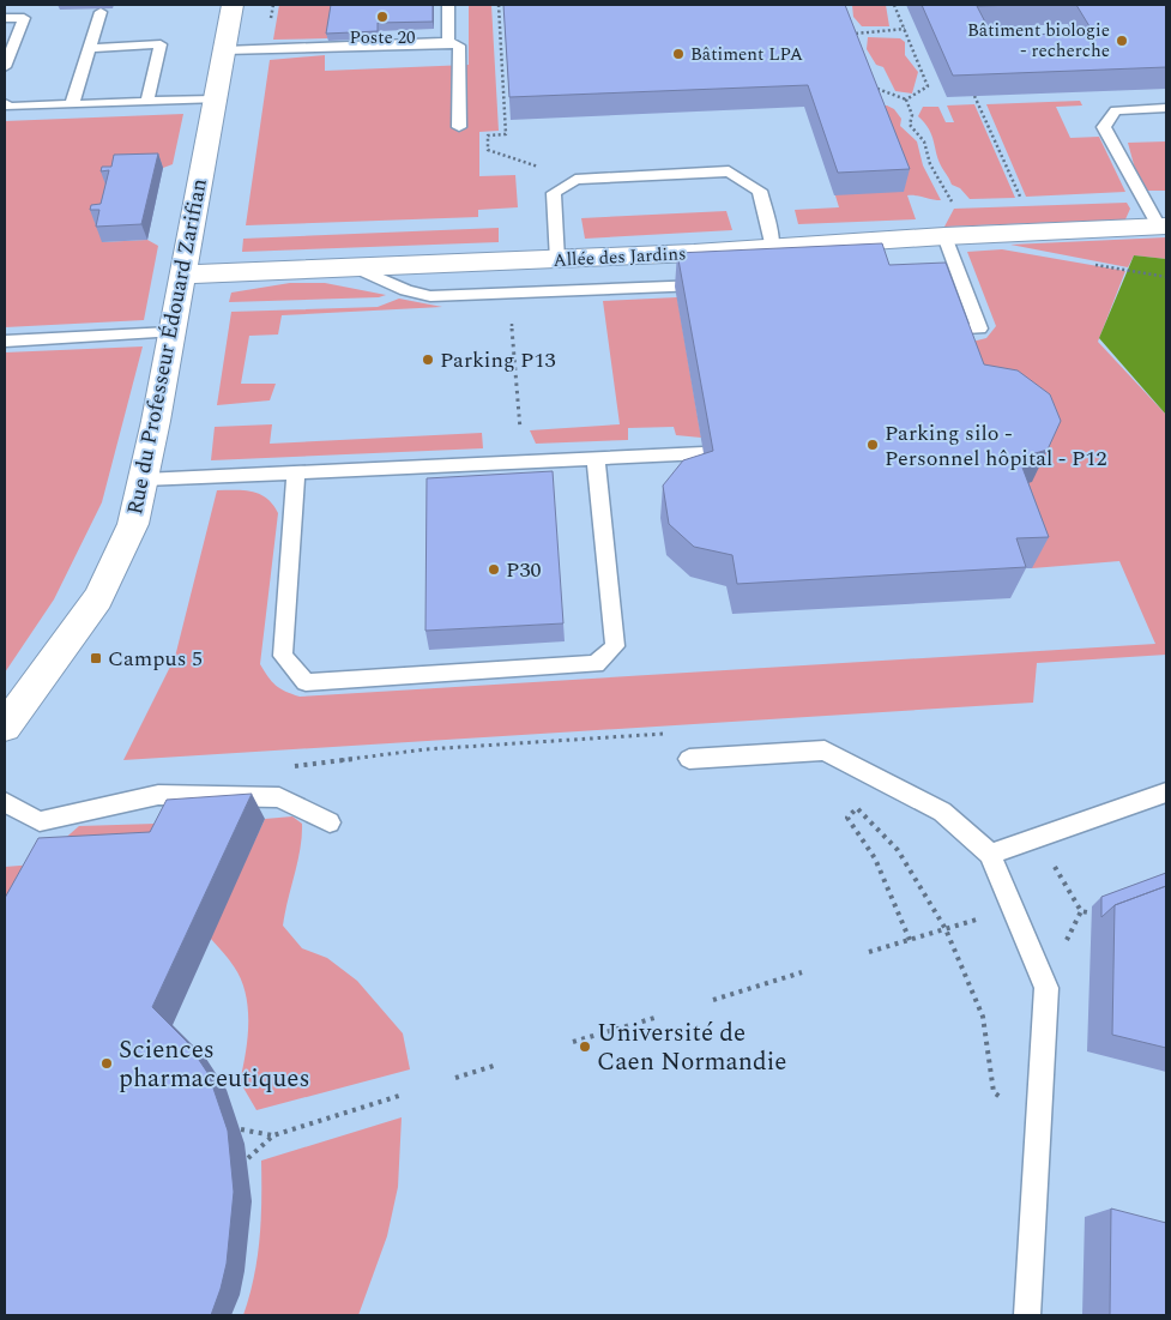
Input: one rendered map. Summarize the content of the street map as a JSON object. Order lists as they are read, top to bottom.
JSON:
{
  "streets": {
    "street": ["Allée des Jardins", "Rue du Professeur Édouard Zarifian"]
  },
  "crossings": [
    ["Allée des Jardins", "Rue du Professeur Édouard Zarifian"]
  ],
  "places": {
    "other": [
      "Poste 20",
      "Bâtiment biologie - recherche",
      "Bâtiment LPA",
      "Parking P13",
      "Parking silo - Personnel hôpital - P12",
      "P30",
      "Université de Caen Normandie",
      "Sciences pharmaceutiques"
    ],
    "transit": ["Campus 5"]
  }
}
